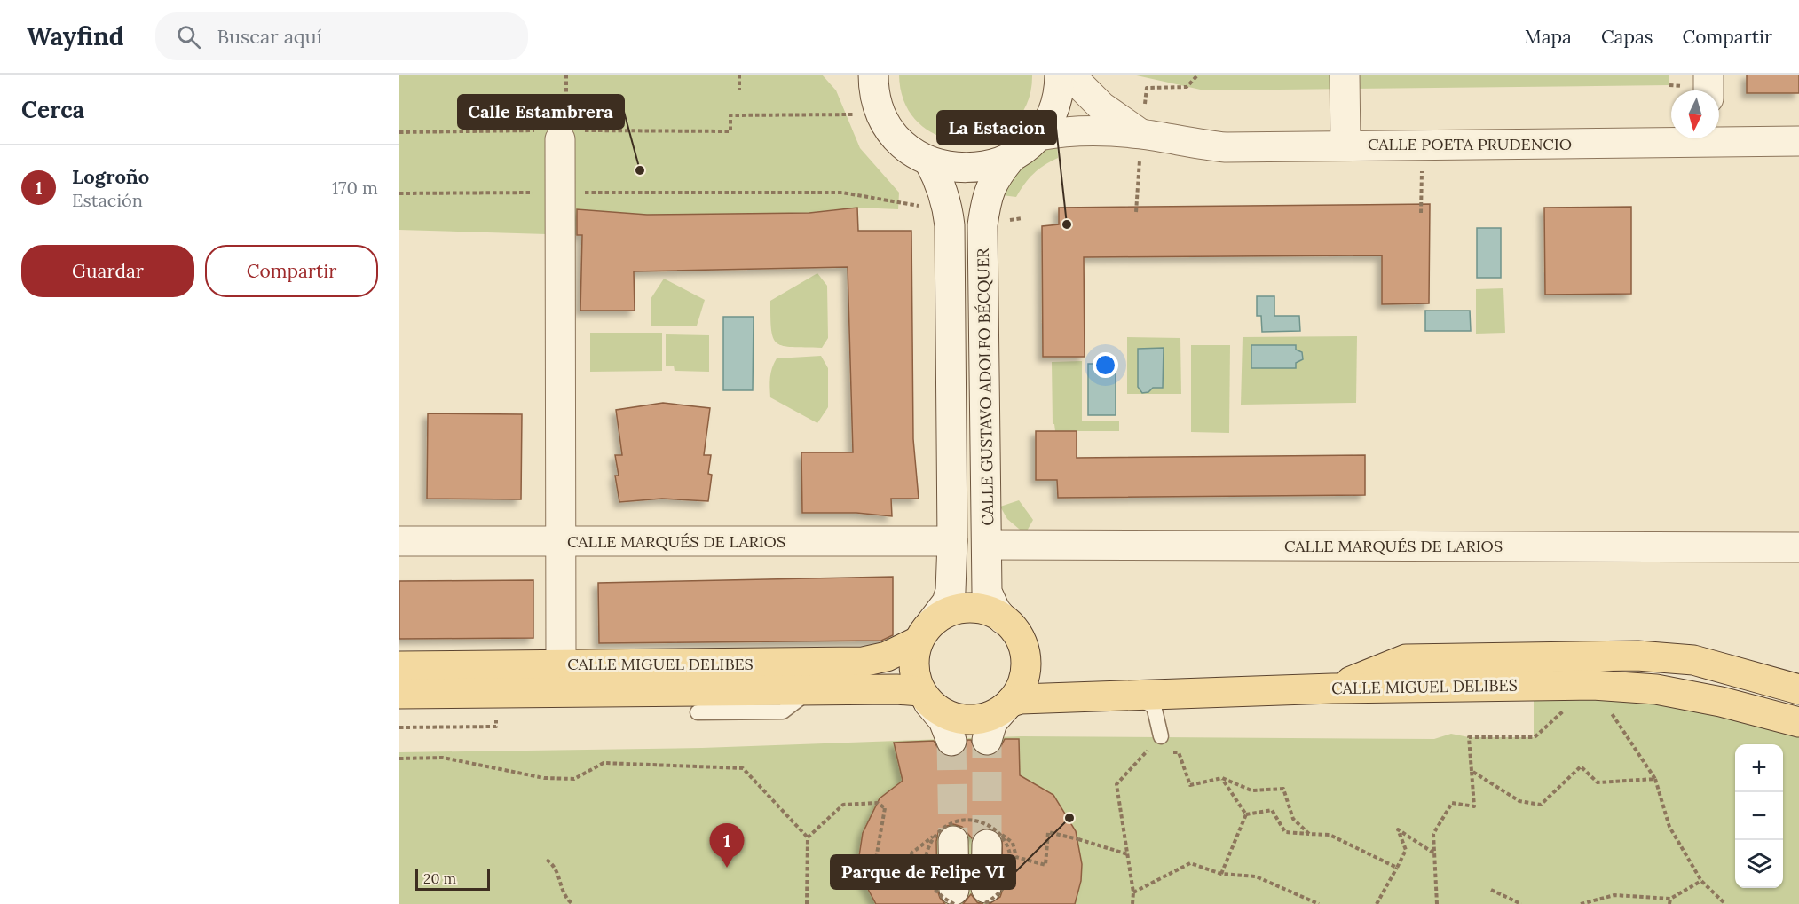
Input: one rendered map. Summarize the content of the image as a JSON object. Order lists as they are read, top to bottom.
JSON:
{
  "streets": {
    "main road": ["CALLE GUSTAVO ADOLFO BÉCQUER", "CALLE MIGUEL DELIBES"],
    "street": ["CALLE POETA PRUDENCIO", "CALLE MARQUÉS DE LARIOS"]
  },
  "crossings": [
    ["CALLE GUSTAVO ADOLFO BÉCQUER", "CALLE MARQUÉS DE LARIOS"],
    ["CALLE GUSTAVO ADOLFO BÉCQUER", "CALLE MIGUEL DELIBES"]
  ],
  "places": ["Calle Estambrera", "La Estacion", "Parque de Felipe VI"],
  "scale_bar": "20 m",
  "north": "bottom",
  "page": {
    "header": "Wayfind",
    "search": "Buscar aquí",
    "nav": ["Mapa", "Capas", "Compartir"],
    "heading": "Cerca",
    "list": [
      {
        "mark": "1",
        "name": "Logroño",
        "note": "Estación",
        "value": "170 m"
      }
    ],
    "buttons": ["Guardar", "Compartir"],
    "map_buttons": ["+", "−"],
    "pins": "1",
    "scale": "20 m"
  }
}
